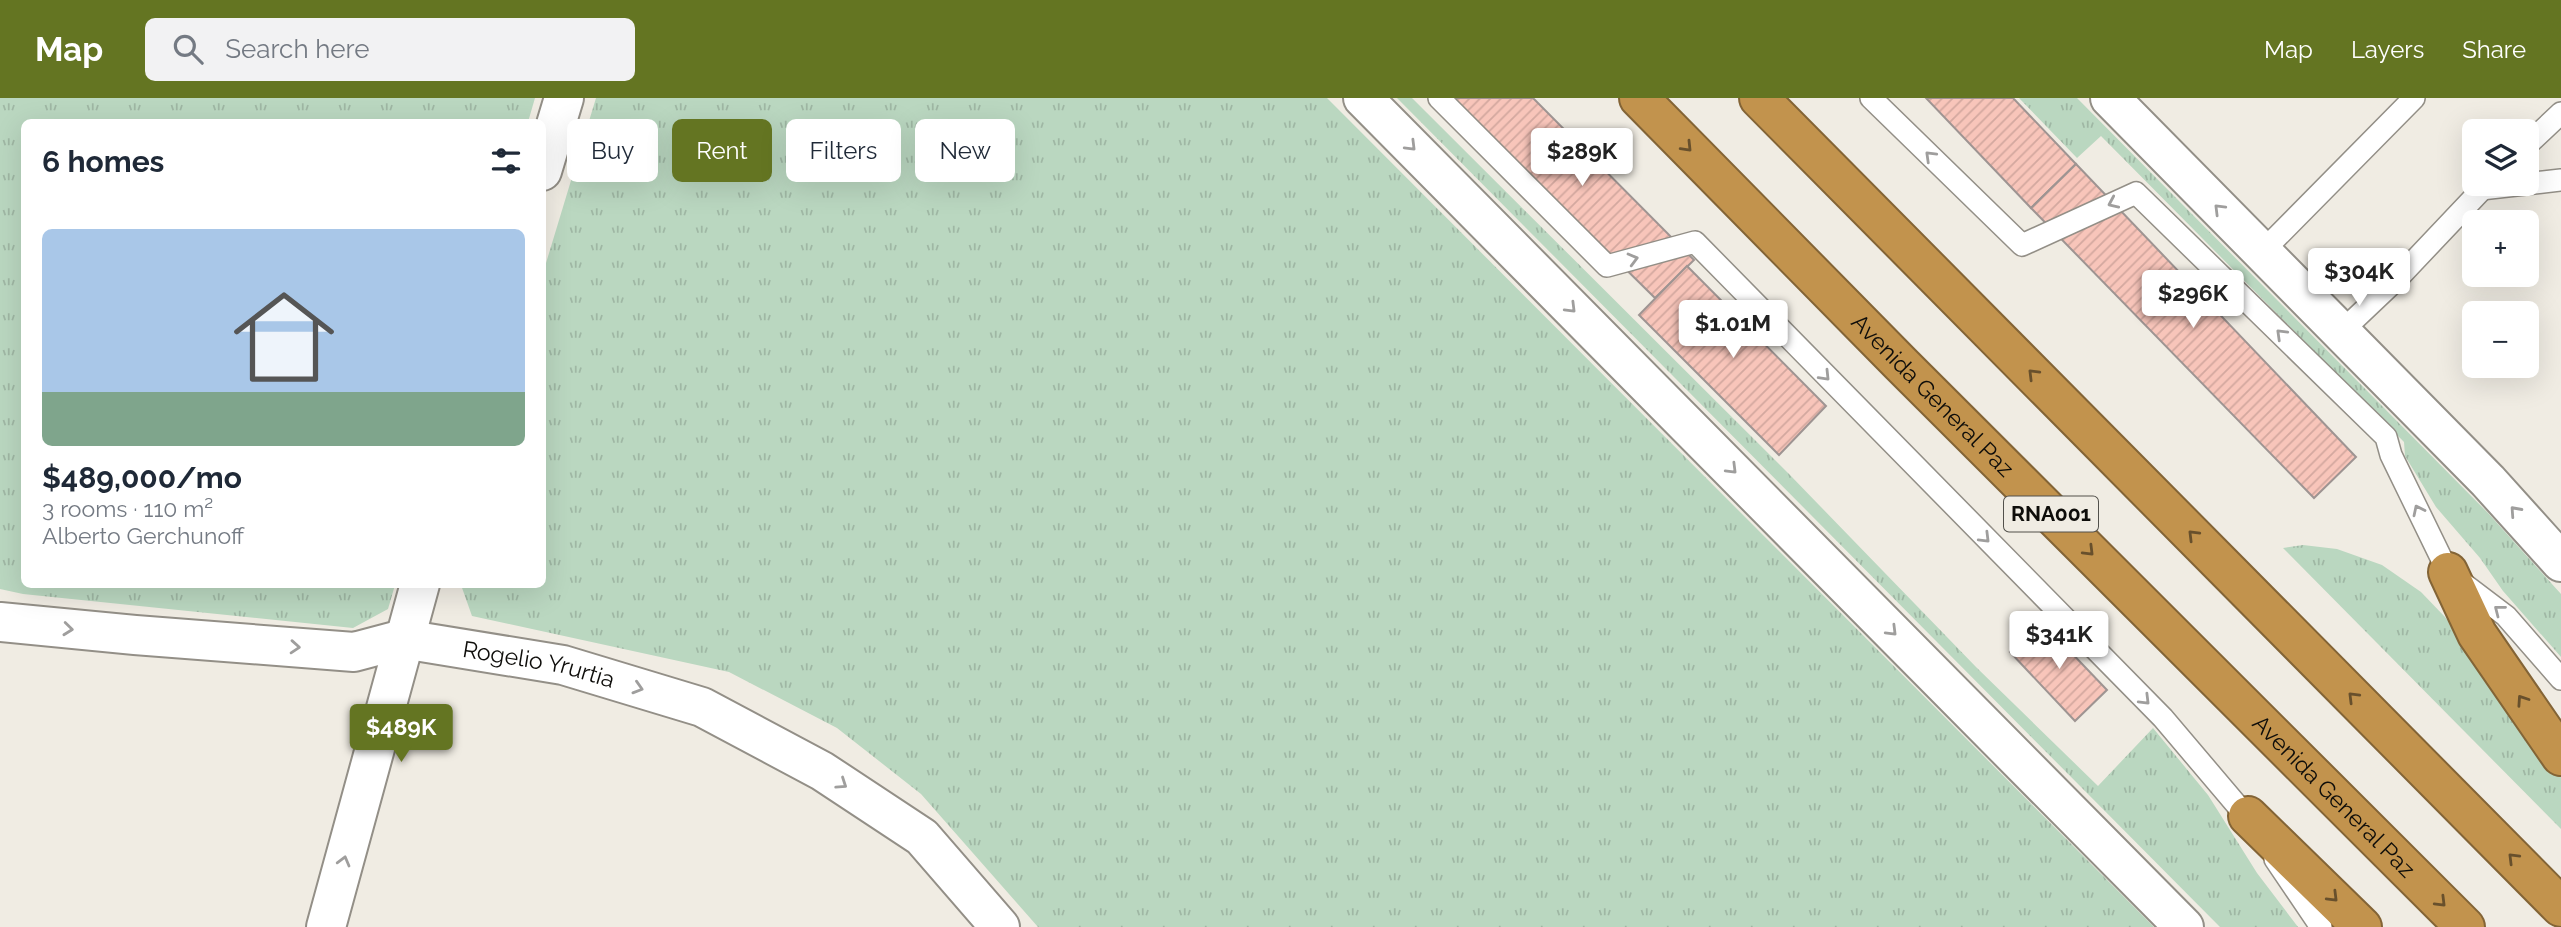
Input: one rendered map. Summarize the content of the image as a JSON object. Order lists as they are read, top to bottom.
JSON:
{
  "streets": {
    "highway": ["Avenida General Paz", "RNA001"],
    "street": ["Rogelio Yrurtia"]
  },
  "one_way": ["Rogelio Yrurtia"],
  "page": {
    "header": "Map",
    "search": "Search here",
    "nav": ["Map", "Layers", "Share"],
    "map_buttons": ["+", "−"],
    "chip": [
      "Buy",
      "Rent",
      "Filters",
      "New"
    ],
    "heading": "6 homes",
    "price": [
      "$289K",
      "$304K",
      "$296K",
      "$1.01M",
      "$341K",
      "$489K"
    ],
    "list": [
      {
        "name": "$489,000/mo",
        "note": "3 rooms · 110 m² · Alberto Gerchunoff"
      }
    ]
  }
}
